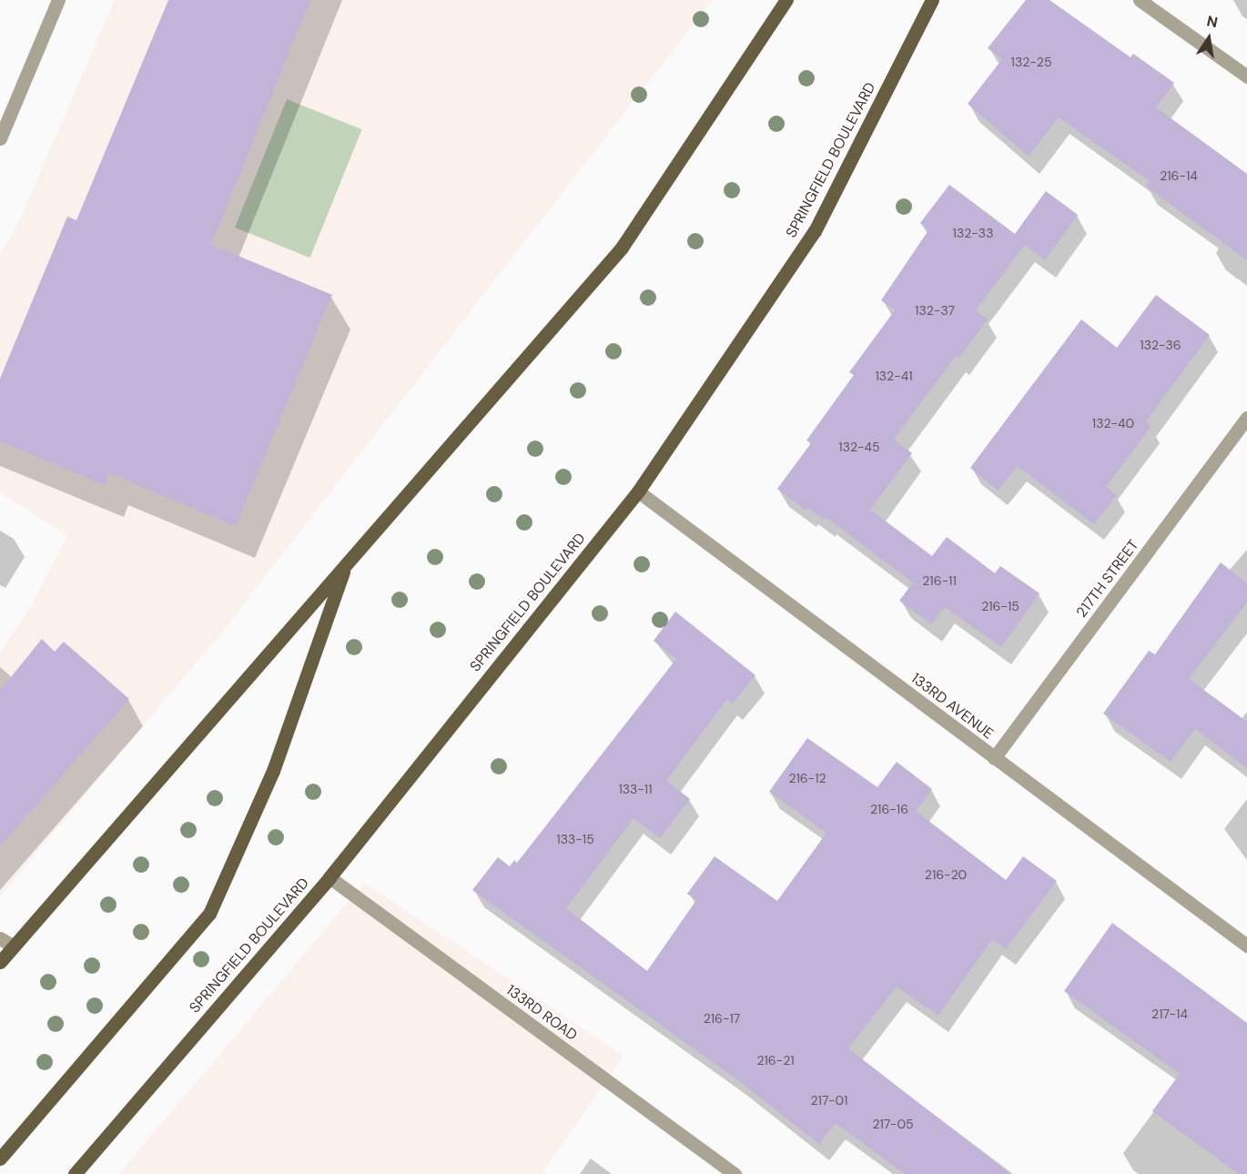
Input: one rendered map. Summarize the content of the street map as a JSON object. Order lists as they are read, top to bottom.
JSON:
{
  "streets": {
    "main road": ["SPRINGFIELD BOULEVARD"],
    "street": ["217TH STREET", "133RD AVENUE", "133RD ROAD"]
  },
  "crossings": [
    ["SPRINGFIELD BOULEVARD", "133RD AVENUE"],
    ["SPRINGFIELD BOULEVARD", "133RD ROAD"],
    ["217TH STREET", "133RD AVENUE"]
  ],
  "house_numbers": [
    "132-25",
    "216-14",
    "132-33",
    "132-37",
    "132-36",
    "132-41",
    "132-40",
    "132-45",
    "216-11",
    "216-15",
    "216-12",
    "133-11",
    "216-16",
    "133-15",
    "216-20",
    "217-14",
    "216-17",
    "216-21",
    "217-01",
    "217-05"
  ],
  "north": "top"
}
